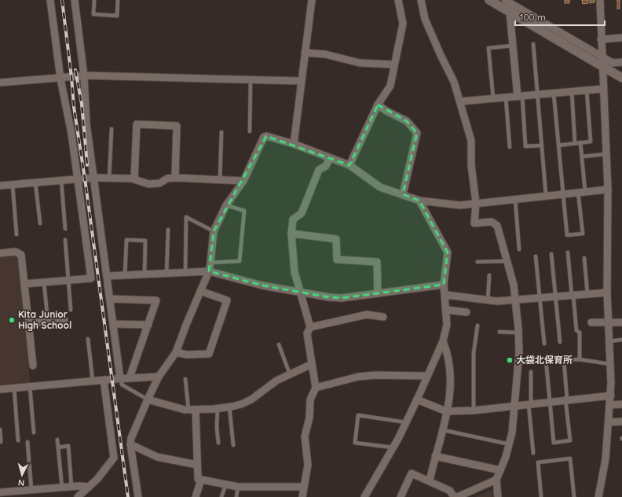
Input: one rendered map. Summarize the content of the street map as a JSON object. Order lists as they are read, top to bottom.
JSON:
{
  "places": ["Kita Junior High School", "大袋北保育所"],
  "scale_bar": "100 m",
  "north": "bottom"
}
